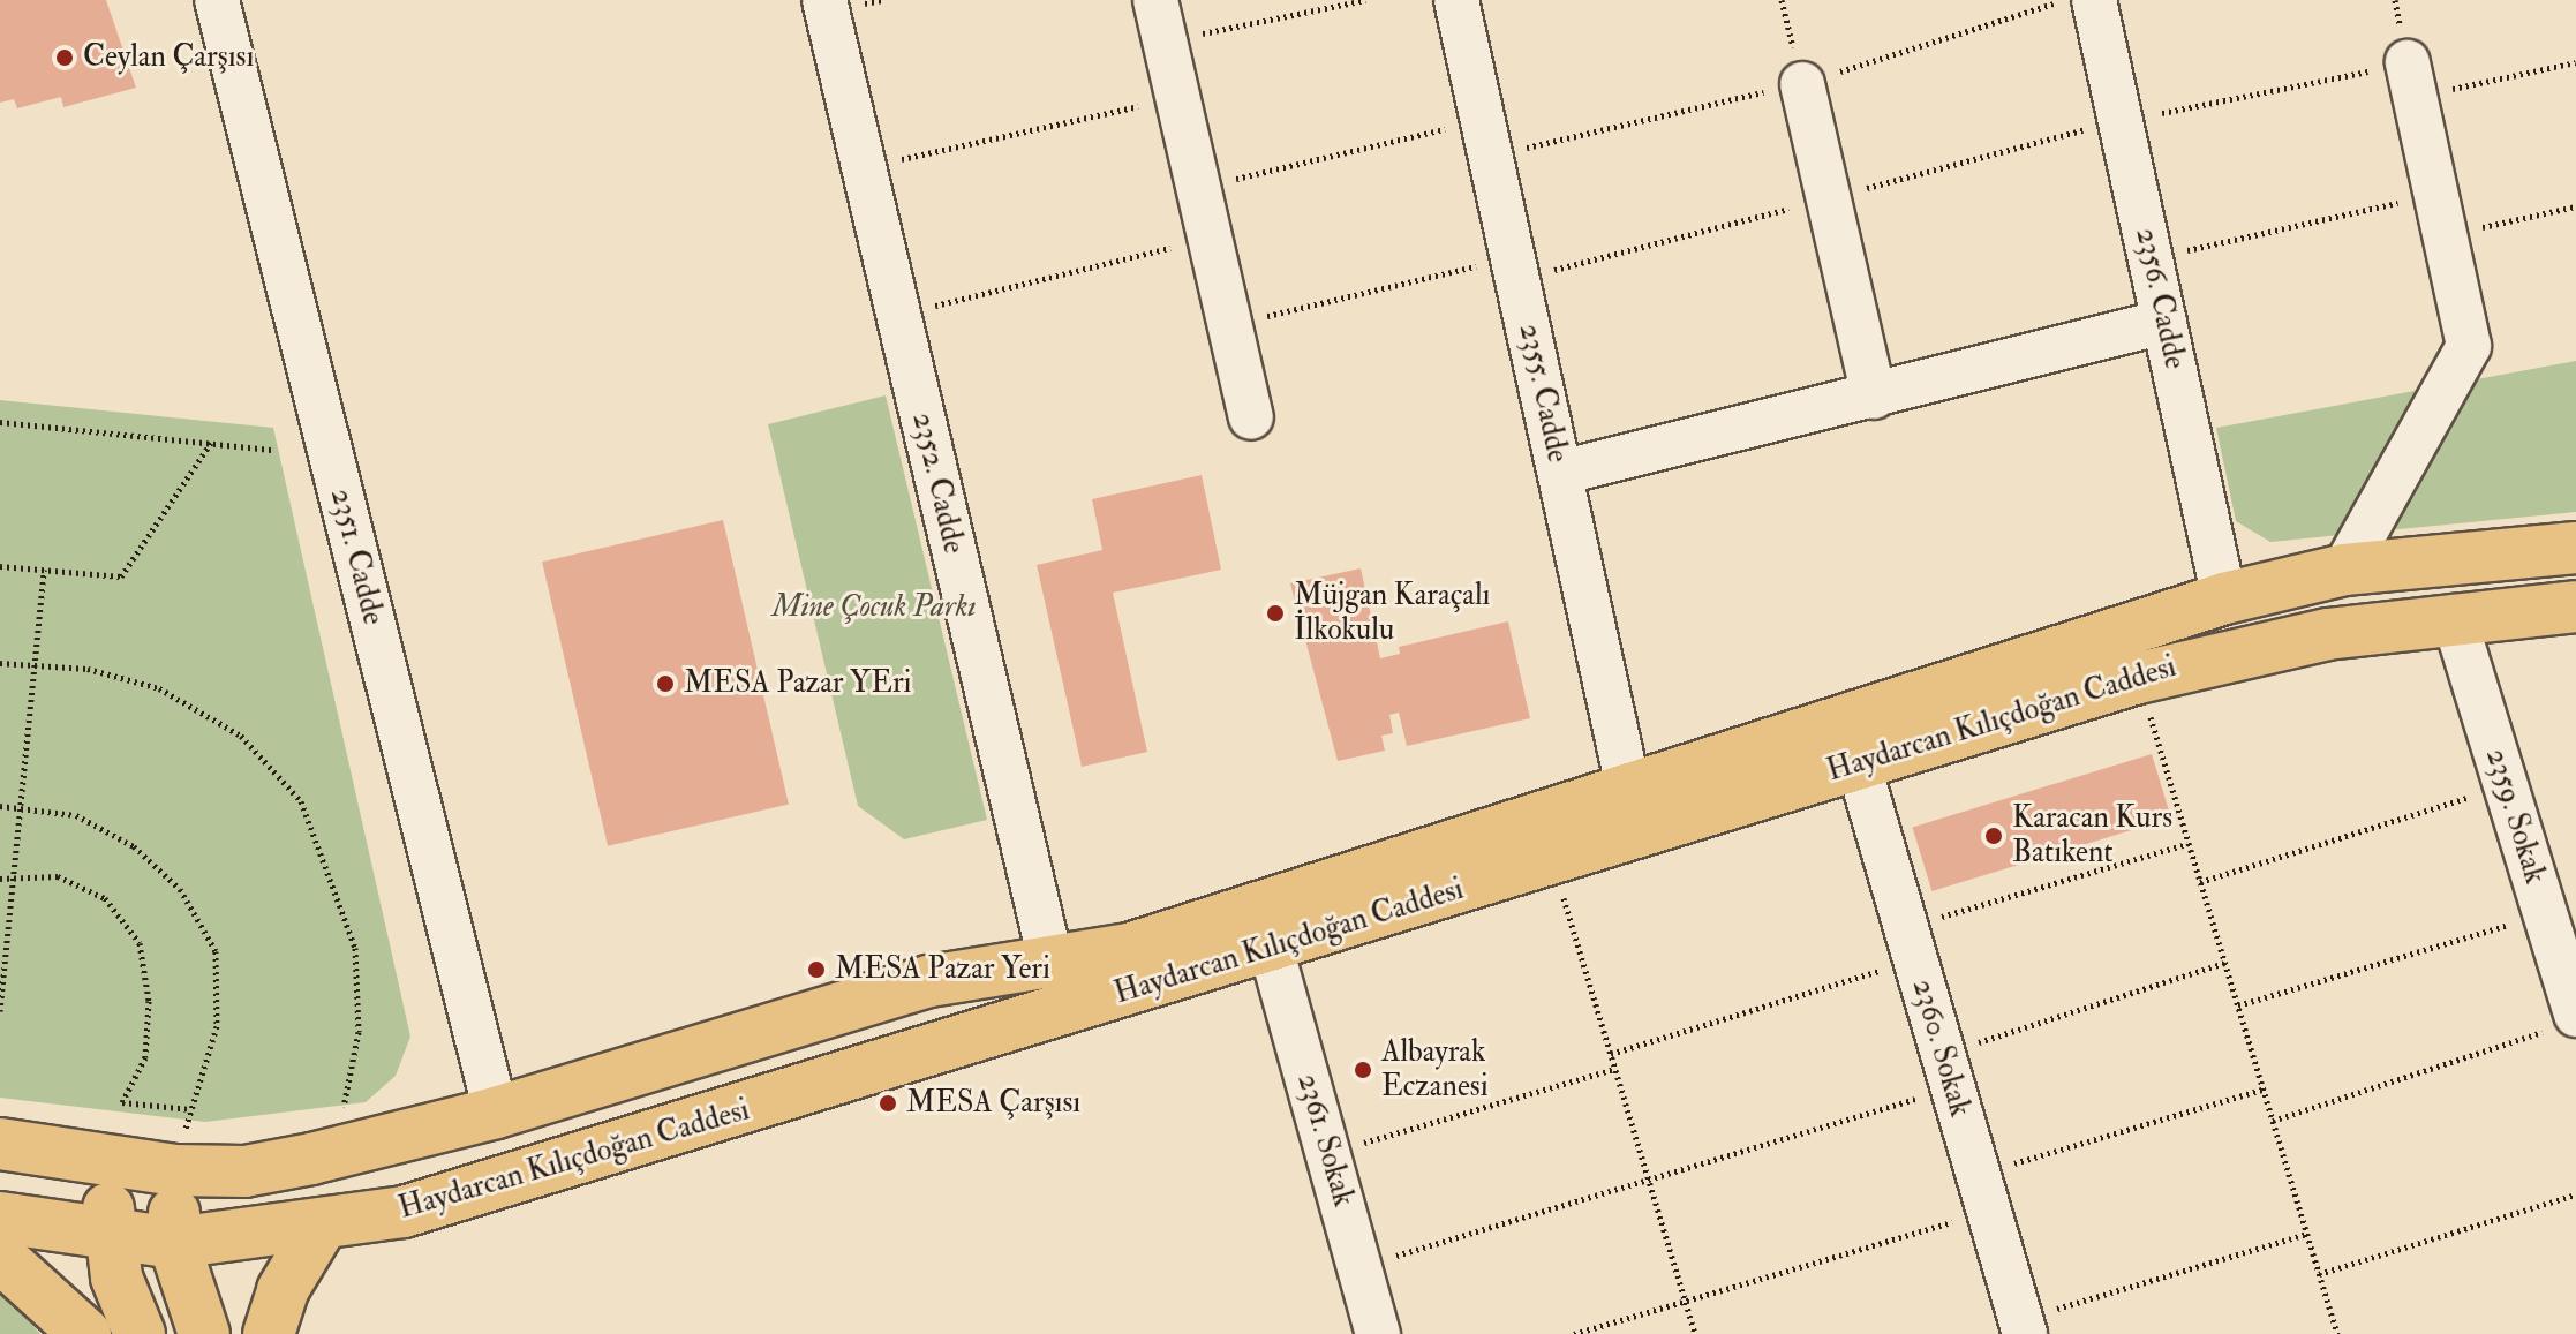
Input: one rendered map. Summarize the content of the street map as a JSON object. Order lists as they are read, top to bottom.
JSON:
{
  "streets": {
    "main road": ["Haydarcan Kılıçdoğan Caddesi"],
    "street": [
      "2356. Cadde",
      "2355. Cadde",
      "2352. Cadde",
      "2351. Cadde",
      "2359. Sokak",
      "2360. Sokak",
      "2361. Sokak"
    ]
  },
  "crossings": [
    ["2356. Cadde", "Haydarcan Kılıçdoğan Caddesi"],
    ["2355. Cadde", "Haydarcan Kılıçdoğan Caddesi"],
    ["2352. Cadde", "Haydarcan Kılıçdoğan Caddesi"],
    ["2351. Cadde", "Haydarcan Kılıçdoğan Caddesi"],
    ["Haydarcan Kılıçdoğan Caddesi", "2359. Sokak"],
    ["Haydarcan Kılıçdoğan Caddesi", "2360. Sokak"],
    ["Haydarcan Kılıçdoğan Caddesi", "2361. Sokak"]
  ],
  "parks": ["Mine Çocuk Parkı"],
  "places": [
    "Ceylan Çarşısı",
    "Müjgan Karaçalı İlkokulu",
    "MESA Pazar YEri",
    "Karacan Kurs Batıkent",
    "MESA Pazar Yeri",
    "Albayrak Eczanesi",
    "MESA Çarşısı"
  ]
}
